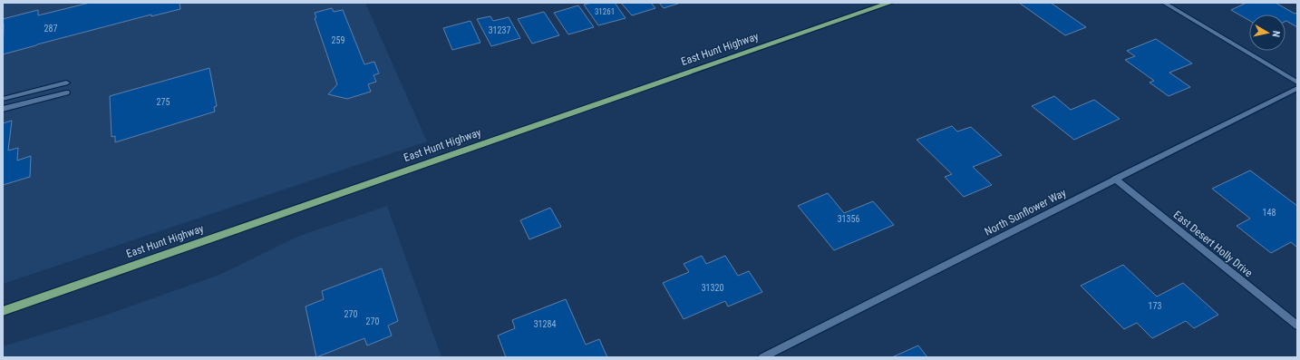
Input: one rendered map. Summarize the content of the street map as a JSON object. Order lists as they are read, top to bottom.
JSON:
{
  "streets": {
    "main road": ["East Hunt Highway"],
    "street": ["North Sunflower Way", "East Desert Holly Drive"]
  },
  "crossings": [
    ["North Sunflower Way", "East Desert Holly Drive"]
  ],
  "house_numbers": [
    "31261",
    "287",
    "31237",
    "259",
    "275",
    "148",
    "31356",
    "31320",
    "173",
    "270",
    "270",
    "31284"
  ],
  "north": "right"
}
